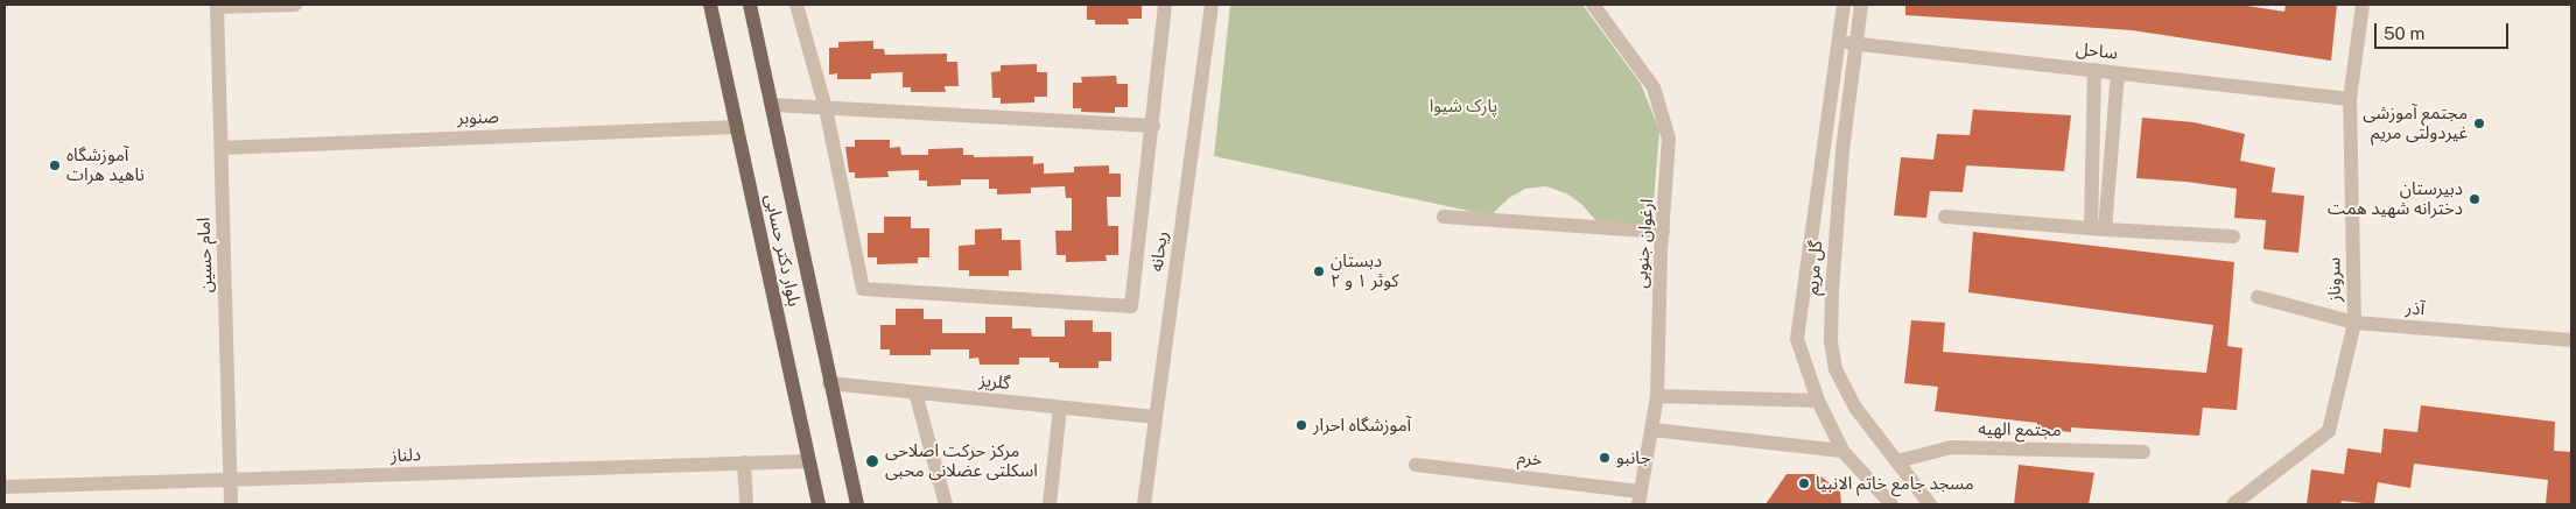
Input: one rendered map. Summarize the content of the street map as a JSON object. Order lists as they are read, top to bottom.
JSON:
{
  "streets": {
    "main road": ["بلوار دکتر حسابی"],
    "street": [
      "ساحل",
      "صنوبر",
      "ارغوان جنوبی",
      "ریحانه",
      "امام حسین",
      "گل مریم",
      "سروناز",
      "آذر",
      "گلریز",
      "مجتمع الهیه",
      "دلناز",
      "خرم"
    ]
  },
  "crossings": [
    ["ساحل", "گل مریم"],
    ["ساحل", "سروناز"],
    ["صنوبر", "بلوار دکتر حسابی"],
    ["صنوبر", "امام حسین"],
    ["ارغوان جنوبی", "خرم"],
    ["بلوار دکتر حسابی", "گلریز"],
    ["بلوار دکتر حسابی", "دلناز"],
    ["ریحانه", "گلریز"],
    ["امام حسین", "دلناز"],
    ["گل مریم", "مجتمع الهیه"],
    ["سروناز", "آذر"]
  ],
  "parks": ["پارک شیوا"],
  "places": [
    "مجتمع آموزشی غیردولتی مریم",
    "آموزشگاه ناهید هرات",
    "دبیرستان دخترانه شهید همت",
    "دبستان کوثر ۱ و ۲",
    "آموزشگاه احرار",
    "جانبو",
    "مرکز حرکت اصلاحی اسکلتی عضلانی محبی",
    "مسجد جامع خاتم الانبیا"
  ],
  "scale_bar": "50 m"
}
